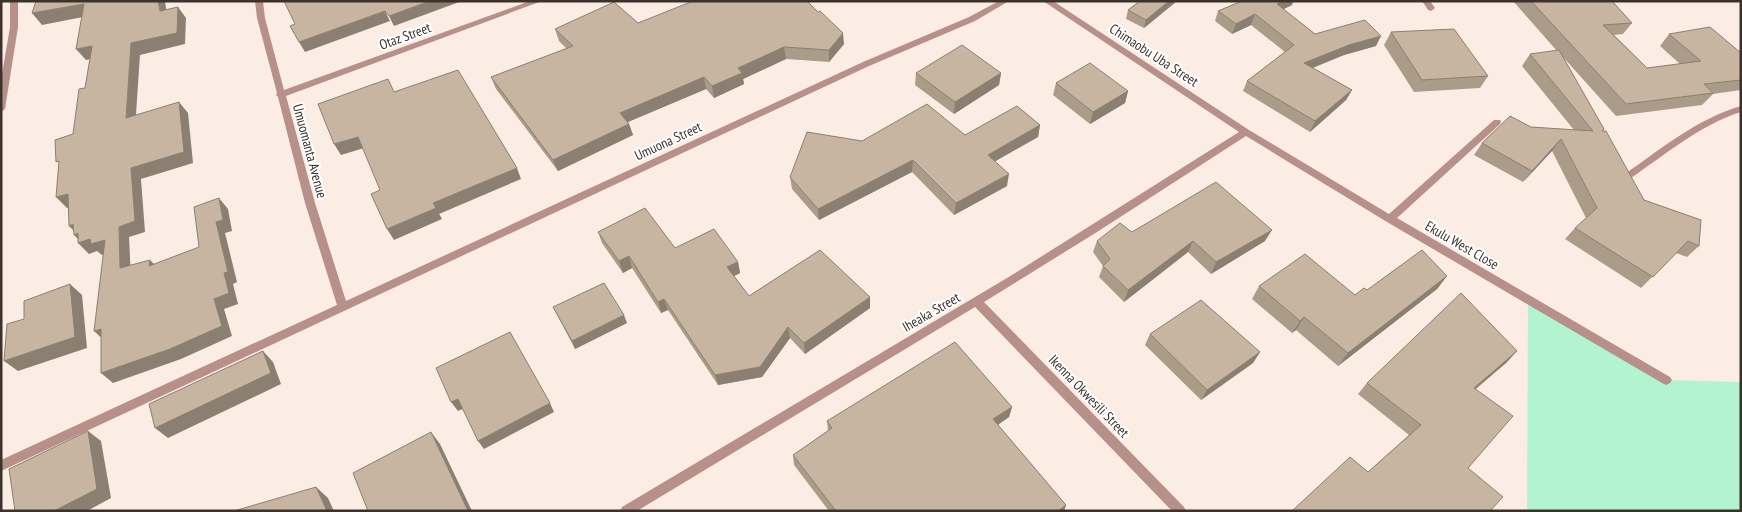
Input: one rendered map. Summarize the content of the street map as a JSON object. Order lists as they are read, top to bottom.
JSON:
{
  "streets": {
    "street": [
      "Otaz Street",
      "Chimaobu Uba Street",
      "Umuona Street",
      "Umuomanta Avenue",
      "Ekulu West Close",
      "Iheaka Street",
      "Ikenna Okwesili Street"
    ]
  },
  "crossings": [
    ["Otaz Street", "Umuomanta Avenue"],
    ["Chimaobu Uba Street", "Ekulu West Close"],
    ["Chimaobu Uba Street", "Iheaka Street"],
    ["Umuona Street", "Umuomanta Avenue"],
    ["Ekulu West Close", "Iheaka Street"],
    ["Iheaka Street", "Ikenna Okwesili Street"]
  ]
}
